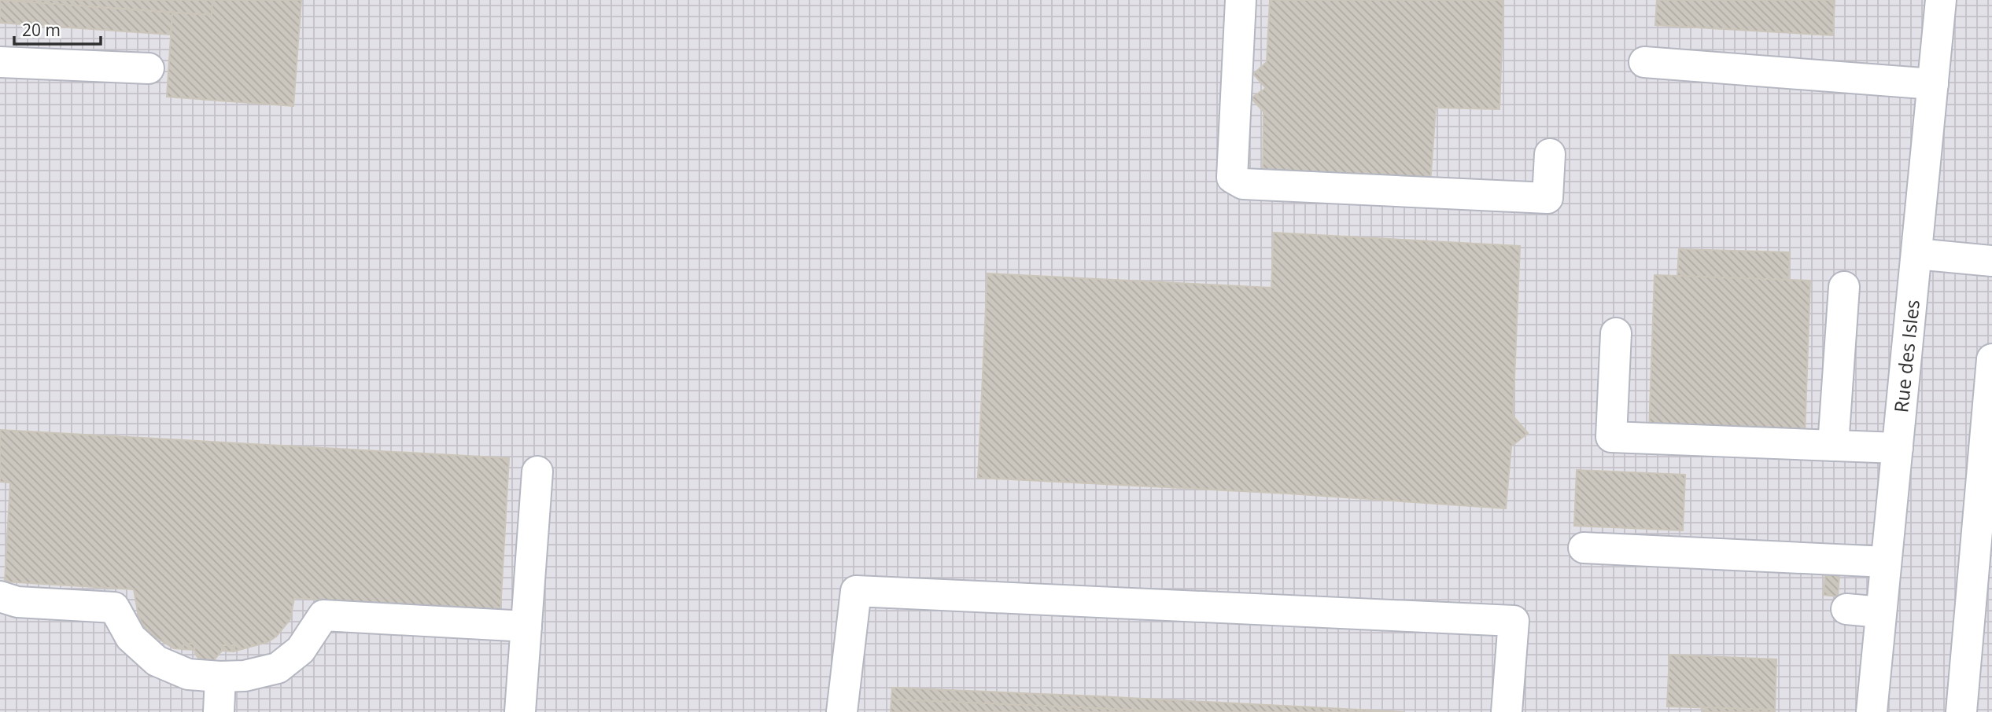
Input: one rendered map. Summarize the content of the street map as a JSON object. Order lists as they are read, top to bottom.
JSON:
{
  "streets": {
    "street": ["Rue des Isles"]
  },
  "scale_bar": "20 m"
}
